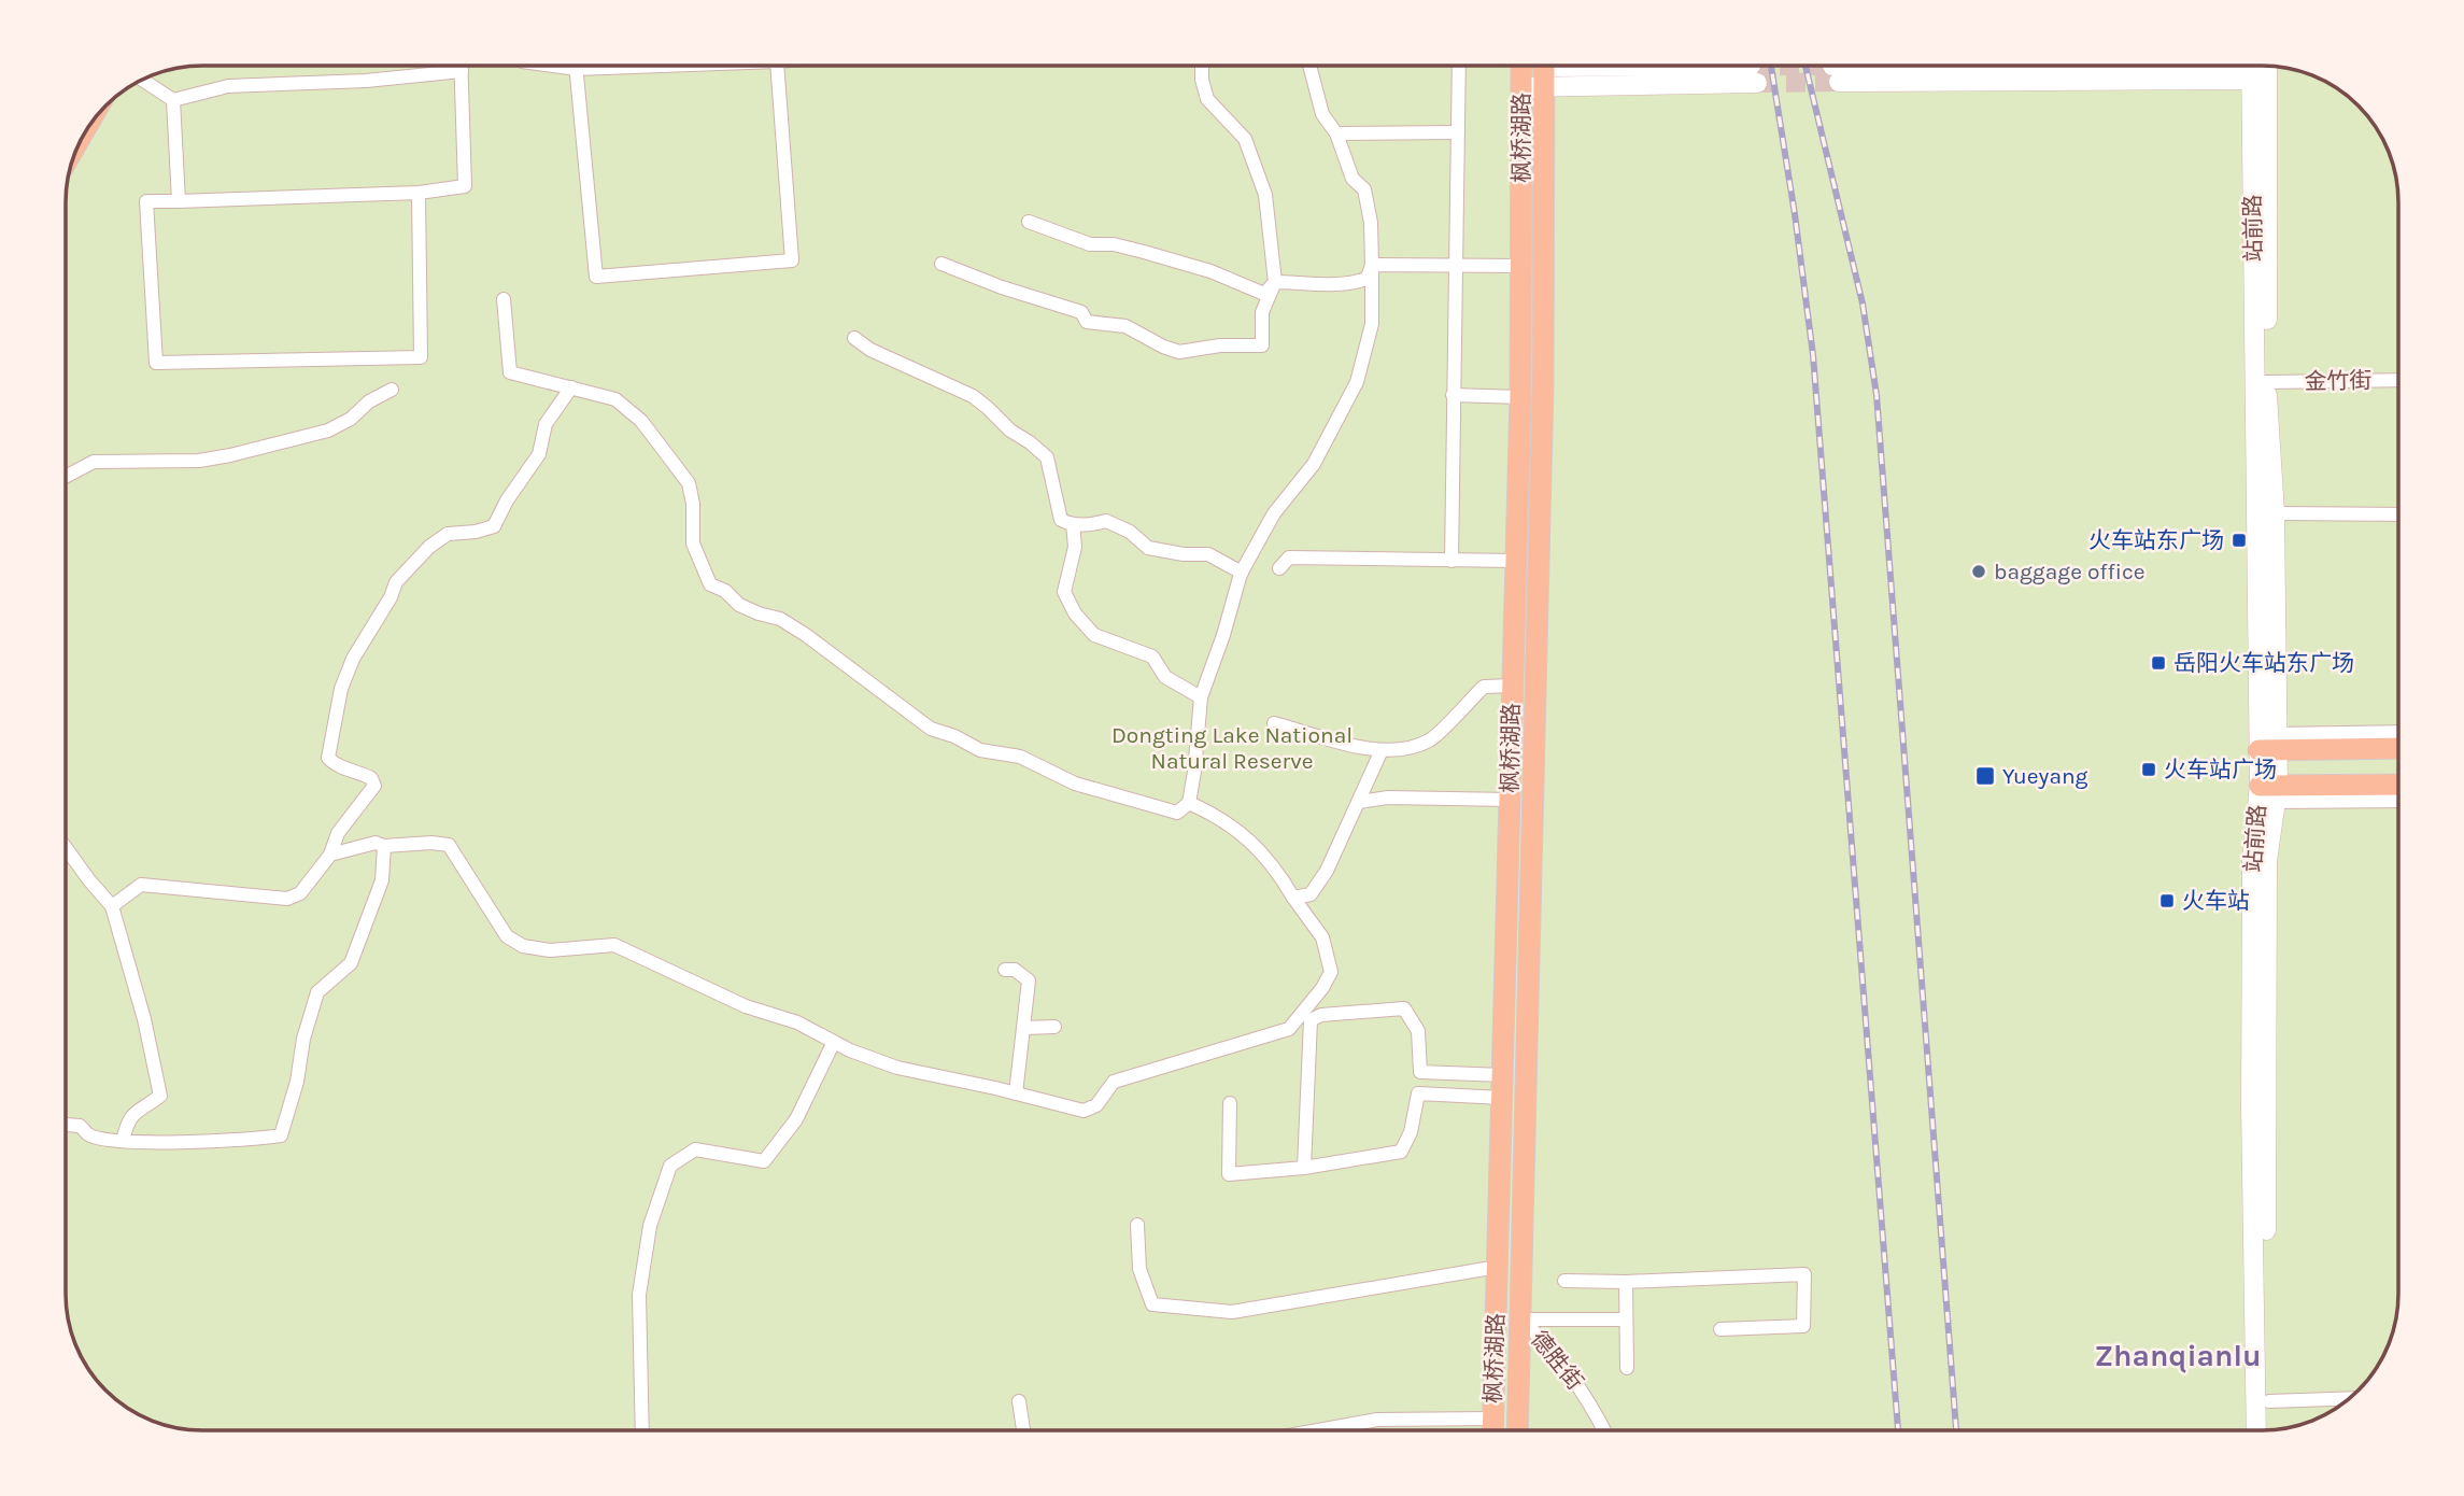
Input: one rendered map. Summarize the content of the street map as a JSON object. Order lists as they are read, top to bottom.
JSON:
{
  "streets": {
    "main road": ["枫桥湖路", "站前路"],
    "street": ["金竹街", "德胜街"]
  },
  "crossings": [
    ["枫桥湖路", "德胜街"],
    ["站前路", "金竹街"]
  ],
  "districts": ["Zhanqianlu"],
  "parks": ["Dongting Lake National Natural Reserve"],
  "places": {
    "transit": [
      "火车站东广场",
      "岳阳火车站东广场",
      "火车站广场",
      "Yueyang",
      "火车站"
    ],
    "other": ["baggage office"]
  }
}
